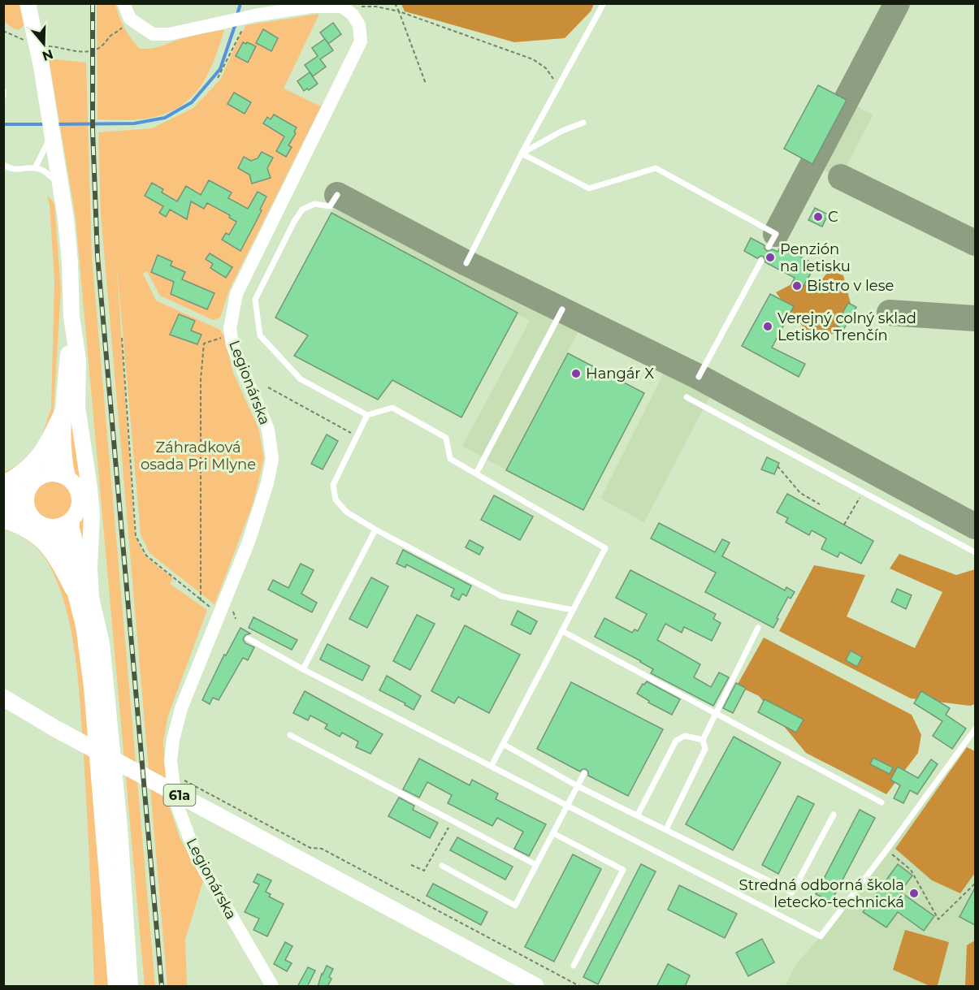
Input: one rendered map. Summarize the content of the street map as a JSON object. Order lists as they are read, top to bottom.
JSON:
{
  "streets": {
    "main road": ["61a"],
    "street": ["Legionárska"]
  },
  "parks": ["Záhradková osada Pri Mlyne"],
  "places": [
    "C",
    "Penzión na letisku",
    "Bistro v lese",
    "Verejný colný sklad Letisko Trenčín",
    "Hangár X",
    "Stredná odborná škola letecko-technická"
  ],
  "north": "bottom"
}
